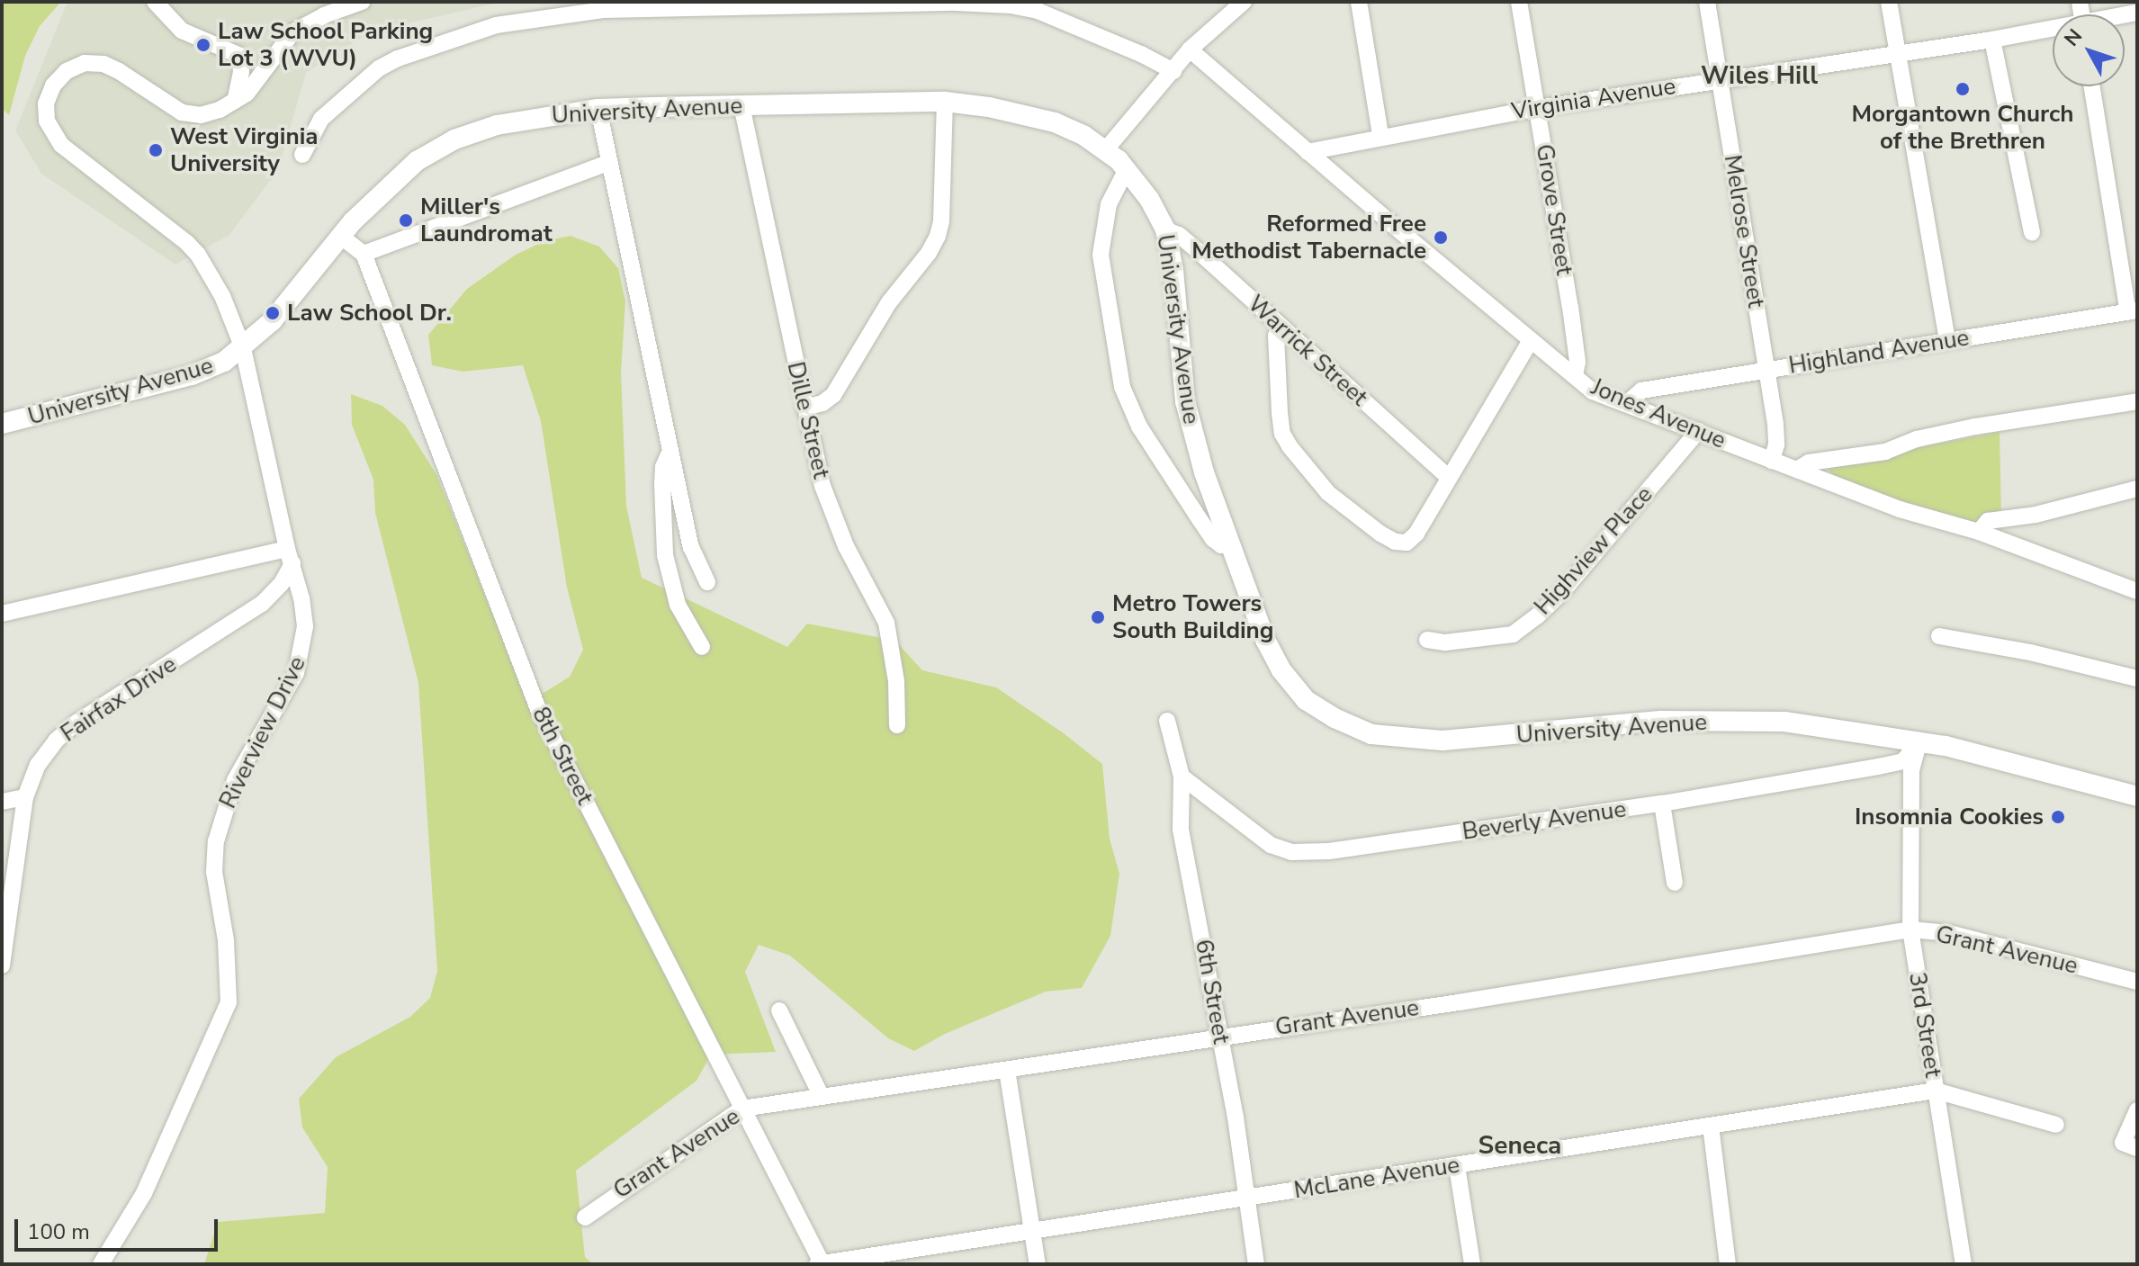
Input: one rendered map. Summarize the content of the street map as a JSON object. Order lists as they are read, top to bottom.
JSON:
{
  "streets": {
    "street": [
      "Virginia Avenue",
      "University Avenue",
      "Grove Street",
      "Melrose Street",
      "Warrick Street",
      "Highland Avenue",
      "Jones Avenue",
      "Dille Street",
      "Highview Place",
      "Fairfax Drive",
      "Riverview Drive",
      "8th Street",
      "Beverly Avenue",
      "Grant Avenue",
      "6th Street",
      "3rd Street",
      "McLane Avenue"
    ]
  },
  "crossings": [
    ["Virginia Avenue", "Grove Street"],
    ["Virginia Avenue", "Melrose Street"],
    ["Virginia Avenue", "Jones Avenue"],
    ["University Avenue", "Warrick Street"],
    ["University Avenue", "Dille Street"],
    ["University Avenue", "Riverview Drive"],
    ["University Avenue", "Beverly Avenue"],
    ["University Avenue", "3rd Street"],
    ["Grove Street", "Jones Avenue"],
    ["Melrose Street", "Highland Avenue"],
    ["Melrose Street", "Jones Avenue"],
    ["Highland Avenue", "Jones Avenue"],
    ["Jones Avenue", "Highview Place"],
    ["Fairfax Drive", "Riverview Drive"],
    ["8th Street", "Grant Avenue"],
    ["8th Street", "McLane Avenue"],
    ["Beverly Avenue", "6th Street"],
    ["Beverly Avenue", "3rd Street"],
    ["Grant Avenue", "6th Street"],
    ["Grant Avenue", "3rd Street"],
    ["6th Street", "McLane Avenue"],
    ["3rd Street", "McLane Avenue"]
  ],
  "districts": ["Wiles Hill", "Seneca"],
  "places": [
    "Law School Parking Lot 3 (WVU)",
    "Morgantown Church of the Brethren",
    "West Virginia University",
    "Miller's Laundromat",
    "Reformed Free Methodist Tabernacle",
    "Law School Dr.",
    "Metro Towers South Building",
    "Insomnia Cookies"
  ],
  "scale_bar": "100 m",
  "north": "top left"
}
